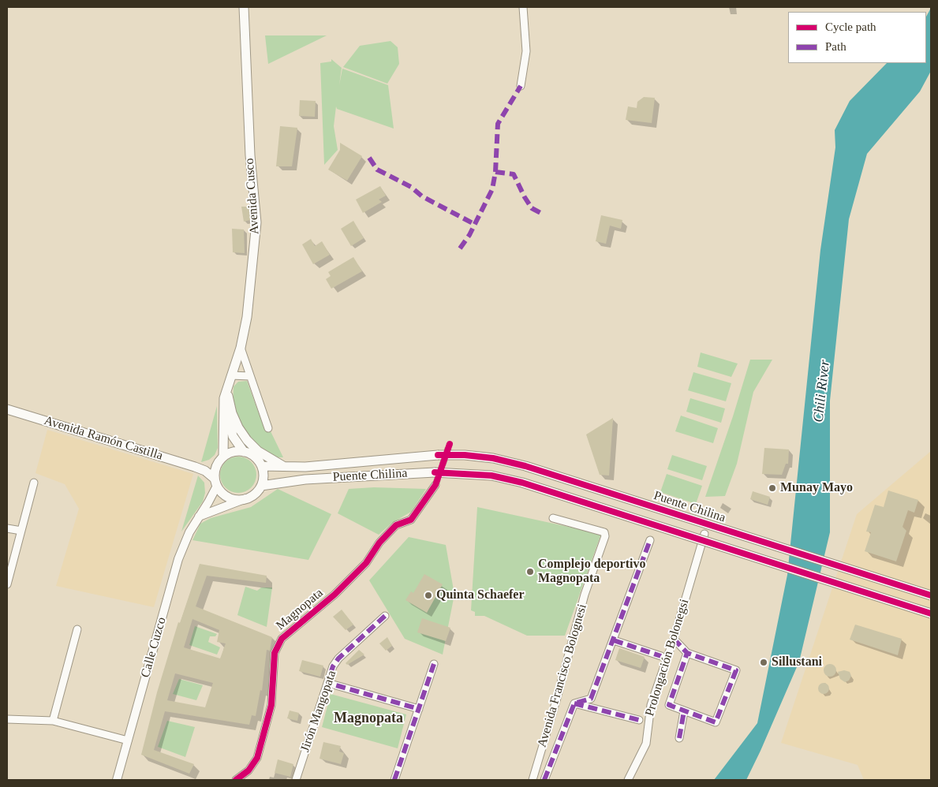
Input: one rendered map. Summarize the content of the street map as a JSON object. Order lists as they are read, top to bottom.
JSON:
{
  "streets": {
    "main road": ["Avenida Cusco", "Avenida Ramón Castilla", "Puente Chilina"],
    "street": [
      "Magnopata",
      "Calle Cuzco",
      "Prolongación Bolonegsi",
      "Avenida Francisco Bolognesi",
      "Jirón Mangopata"
    ]
  },
  "crossings": [
    ["Avenida Cusco", "Avenida Ramón Castilla"],
    ["Avenida Cusco", "Puente Chilina"],
    ["Avenida Cusco", "Calle Cuzco"],
    ["Avenida Ramón Castilla", "Puente Chilina"],
    ["Avenida Ramón Castilla", "Calle Cuzco"],
    ["Puente Chilina", "Calle Cuzco"]
  ],
  "districts": ["Magnopata"],
  "water": ["Chili River"],
  "places": [
    "Munay Mayo",
    "Complejo deportivo Magnopata",
    "Quinta Schaefer",
    "Sillustani"
  ],
  "legend": ["Cycle path", "Path"]
}
